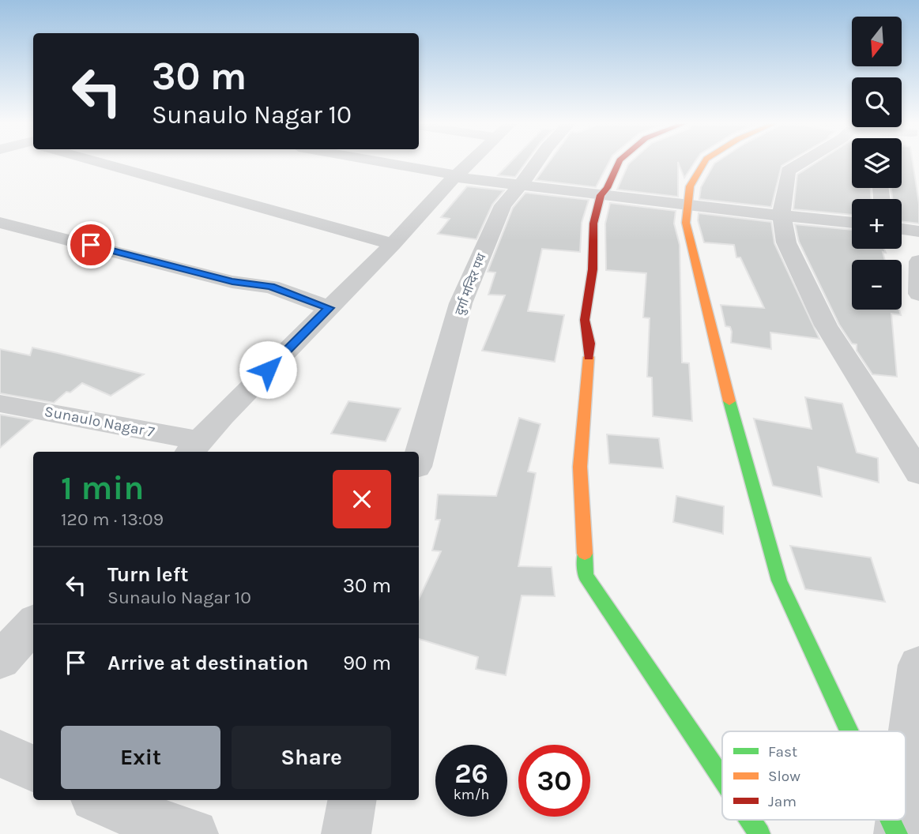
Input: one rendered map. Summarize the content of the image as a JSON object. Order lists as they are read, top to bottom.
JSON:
{
  "streets": {
    "street": ["दुर्गा मन्दिर पथ", "Sunaulo Nagar 7"]
  },
  "legend": ["Fast", "Slow", "Jam"],
  "north": "bottom",
  "page": {
    "map_buttons": ["+", "−"],
    "turn": ["30 m", "Sunaulo Nagar 10"],
    "heading": ["1 min", "120 m · 13:09"],
    "list": [
      {
        "name": "Turn left",
        "note": "Sunaulo Nagar 10",
        "value": "30 m"
      },
      {
        "name": "Arrive at destination",
        "value": "90 m"
      }
    ],
    "buttons": ["Exit", "Share"],
    "speed": "26 km/h",
    "limit": "30"
  }
}
